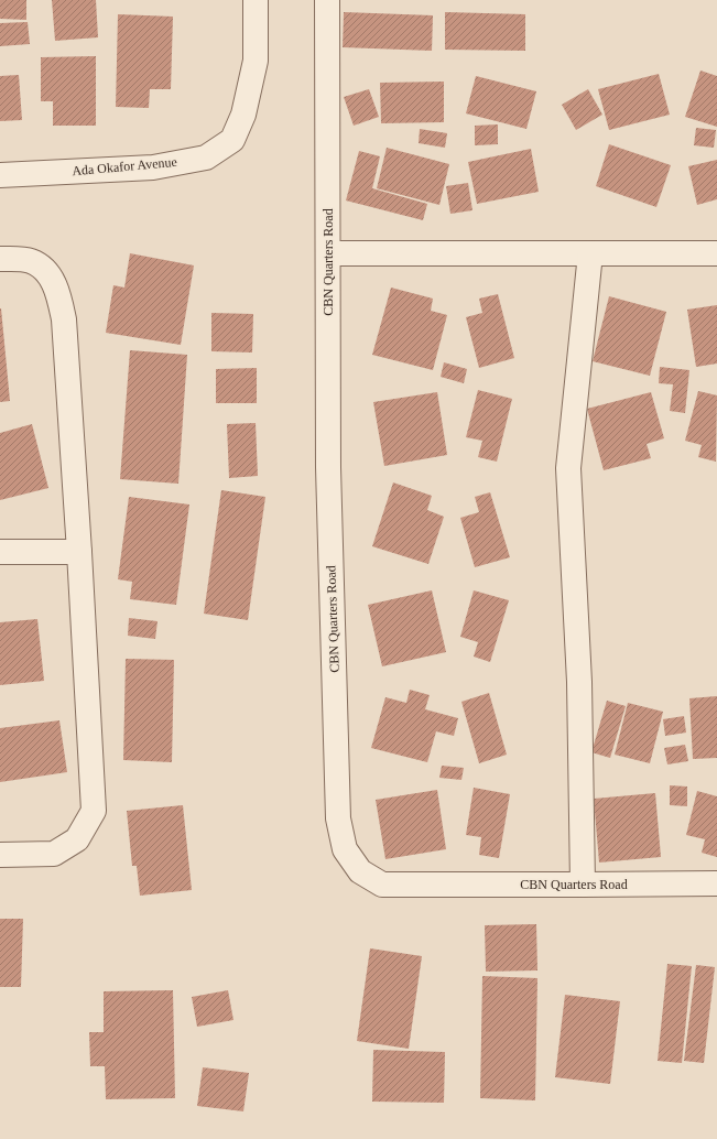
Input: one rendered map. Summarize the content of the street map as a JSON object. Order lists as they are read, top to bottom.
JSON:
{
  "streets": {
    "street": ["Ada Okafor Avenue", "CBN Quarters Road"]
  }
}
